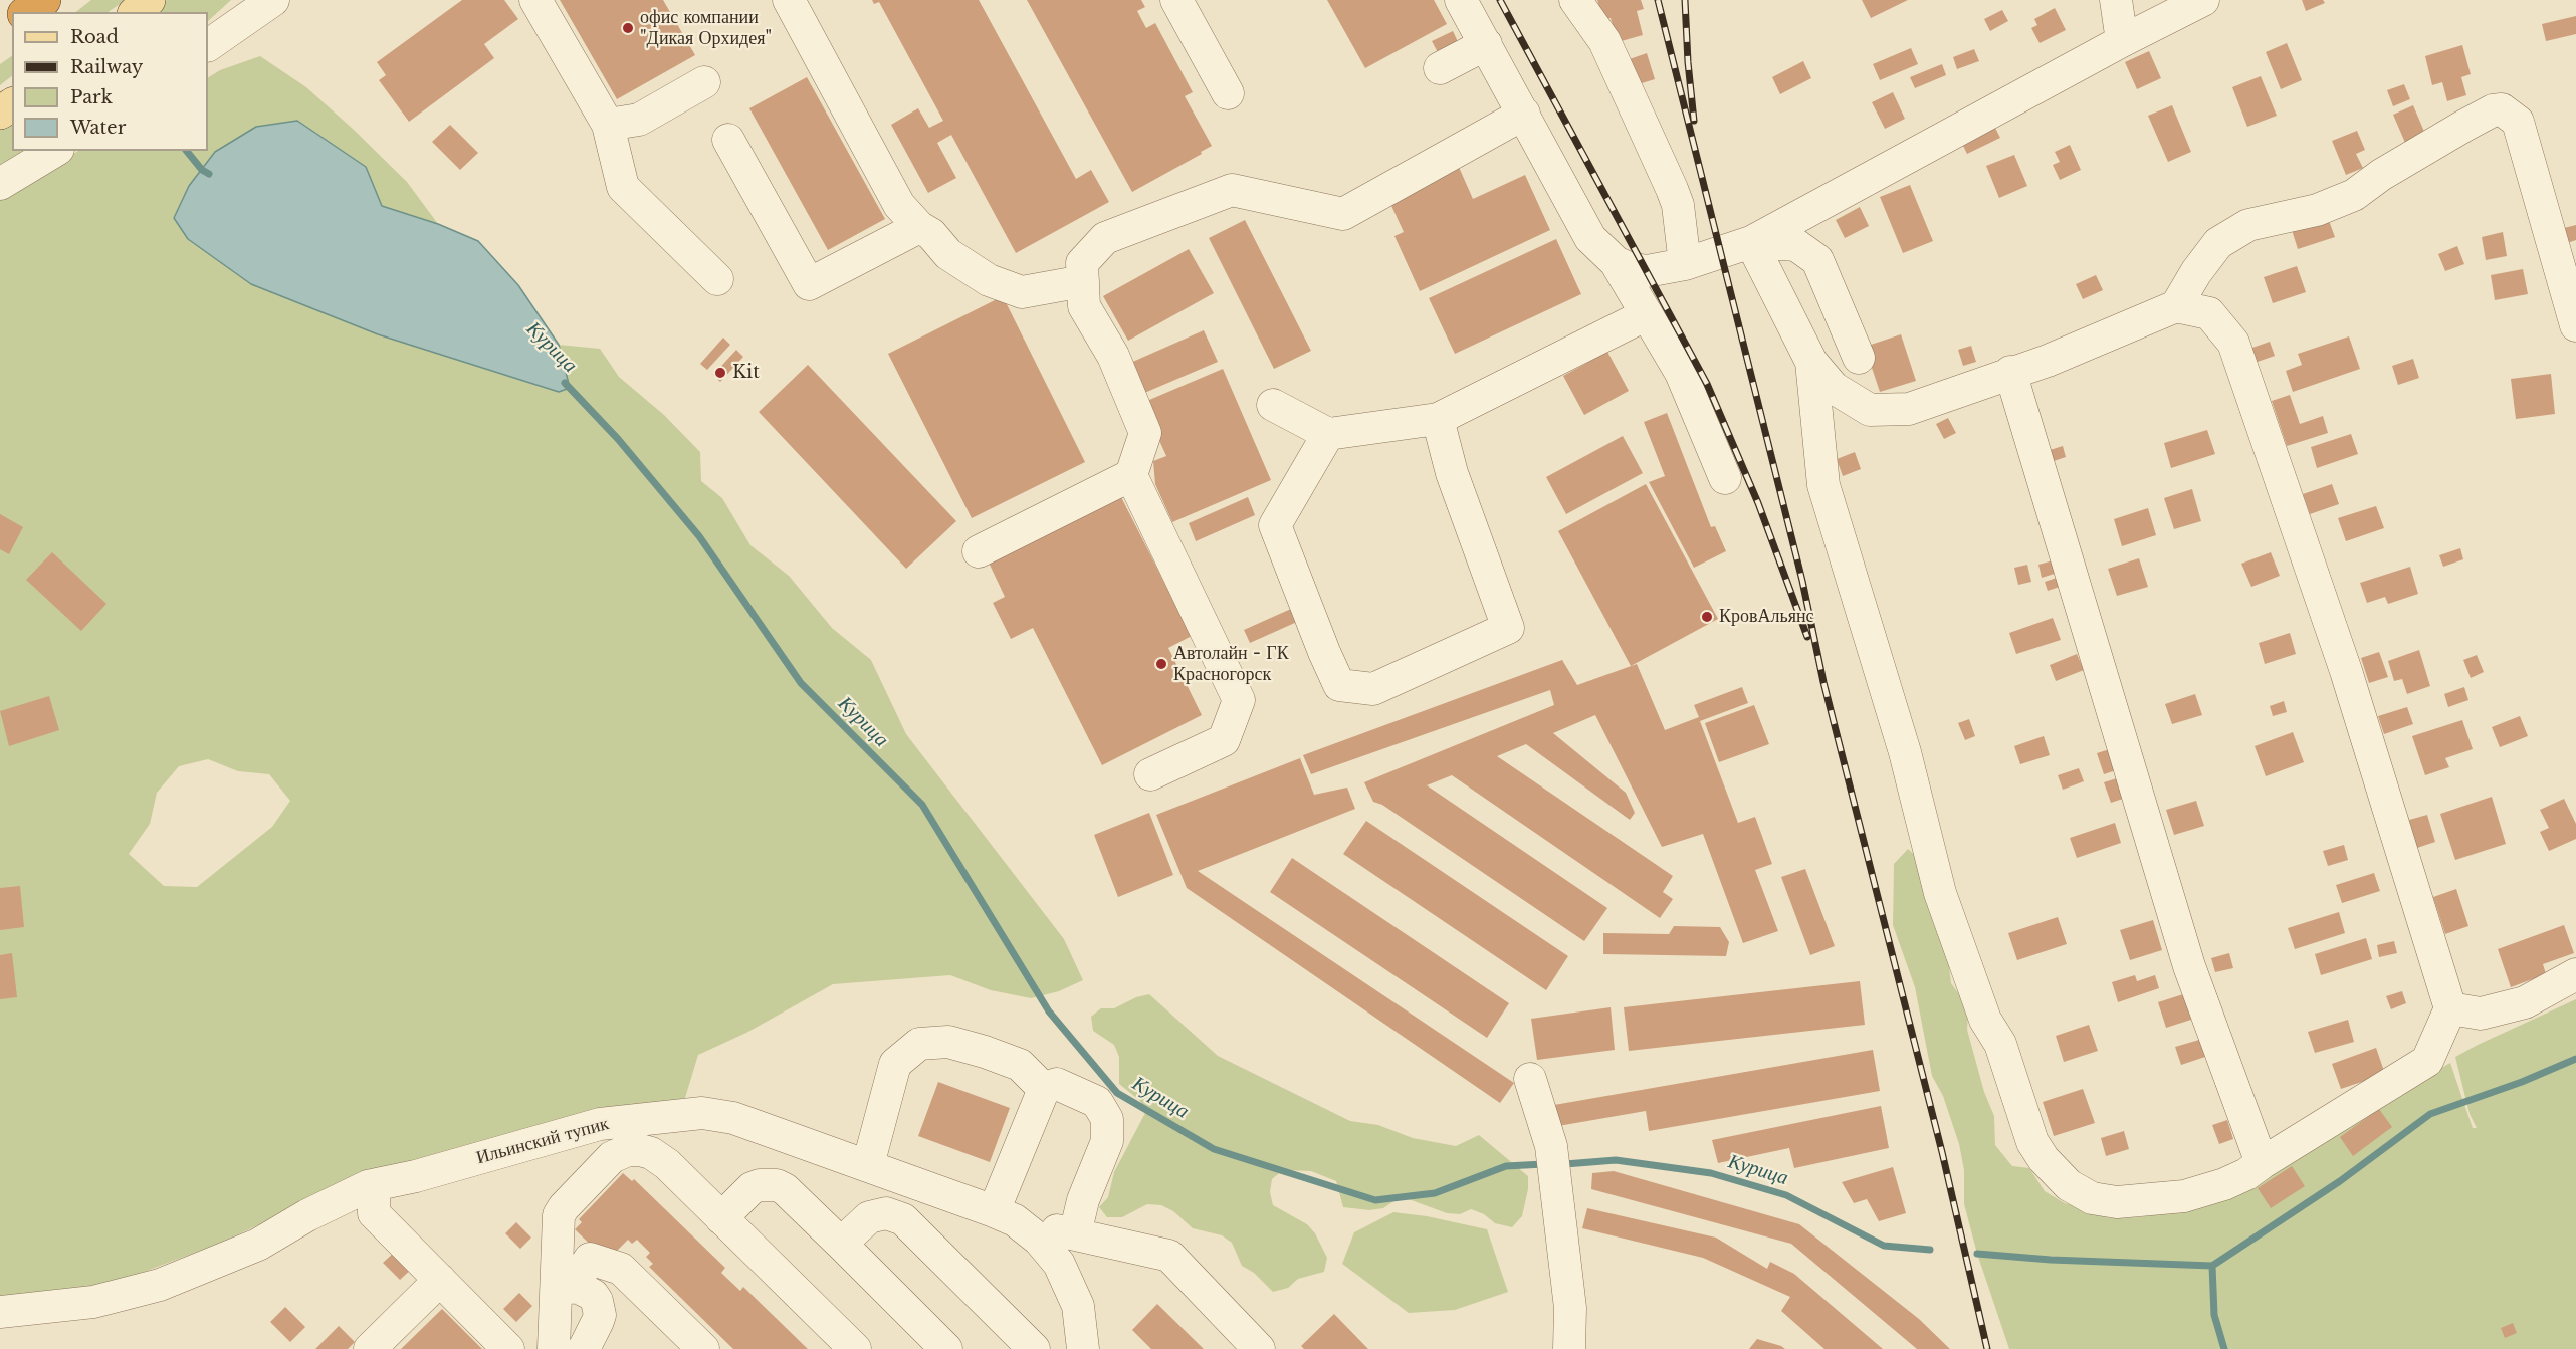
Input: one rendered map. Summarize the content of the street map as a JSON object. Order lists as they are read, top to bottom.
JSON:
{
  "streets": {
    "street": ["Ильинский тупик"]
  },
  "water": ["Курица"],
  "places": [
    "офис компании \"Дикая Орхидея\"",
    "Kit",
    "КровАльянс",
    "Автолайн - ГК Красногорск"
  ],
  "legend": [
    "Road",
    "Railway",
    "Park",
    "Water"
  ]
}
